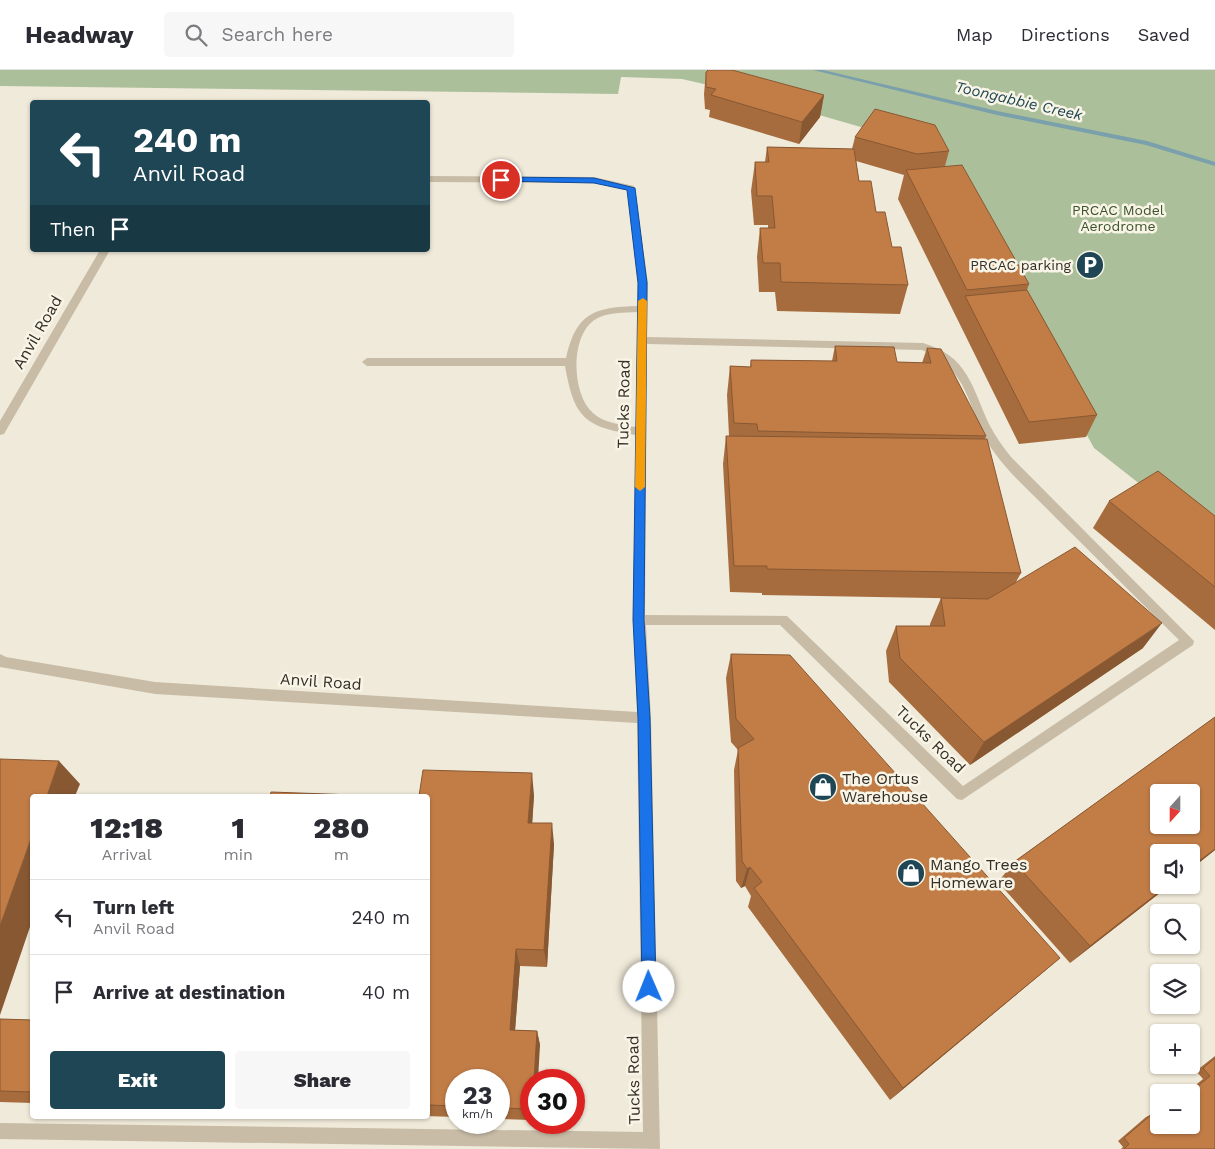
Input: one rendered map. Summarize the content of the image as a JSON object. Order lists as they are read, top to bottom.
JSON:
{
  "streets": {
    "street": ["Anvil Road", "Tucks Road"]
  },
  "crossings": [
    ["Anvil Road", "Tucks Road"]
  ],
  "water": ["Toongabbie Creek"],
  "parks": ["PRCAC Model Aerodrome"],
  "places": {
    "parking": ["PRCAC parking"],
    "shop": ["The Ortus Warehouse", "Mango Trees Homeware"]
  },
  "north": "bottom",
  "page": {
    "header": "Headway",
    "search": "Search here",
    "nav": ["Map", "Directions", "Saved"],
    "turn": ["240 m", "Anvil Road"],
    "then": "Then",
    "map_buttons": ["+", "−"],
    "eta": [
      "12:18",
      "Arrival",
      "1",
      "min",
      "280",
      "m"
    ],
    "list": [
      {
        "name": "Turn left",
        "note": "Anvil Road",
        "value": "240 m"
      },
      {
        "name": "Arrive at destination",
        "value": "40 m"
      }
    ],
    "buttons": ["Exit", "Share"],
    "speed": "23 km/h",
    "limit": "30"
  }
}
